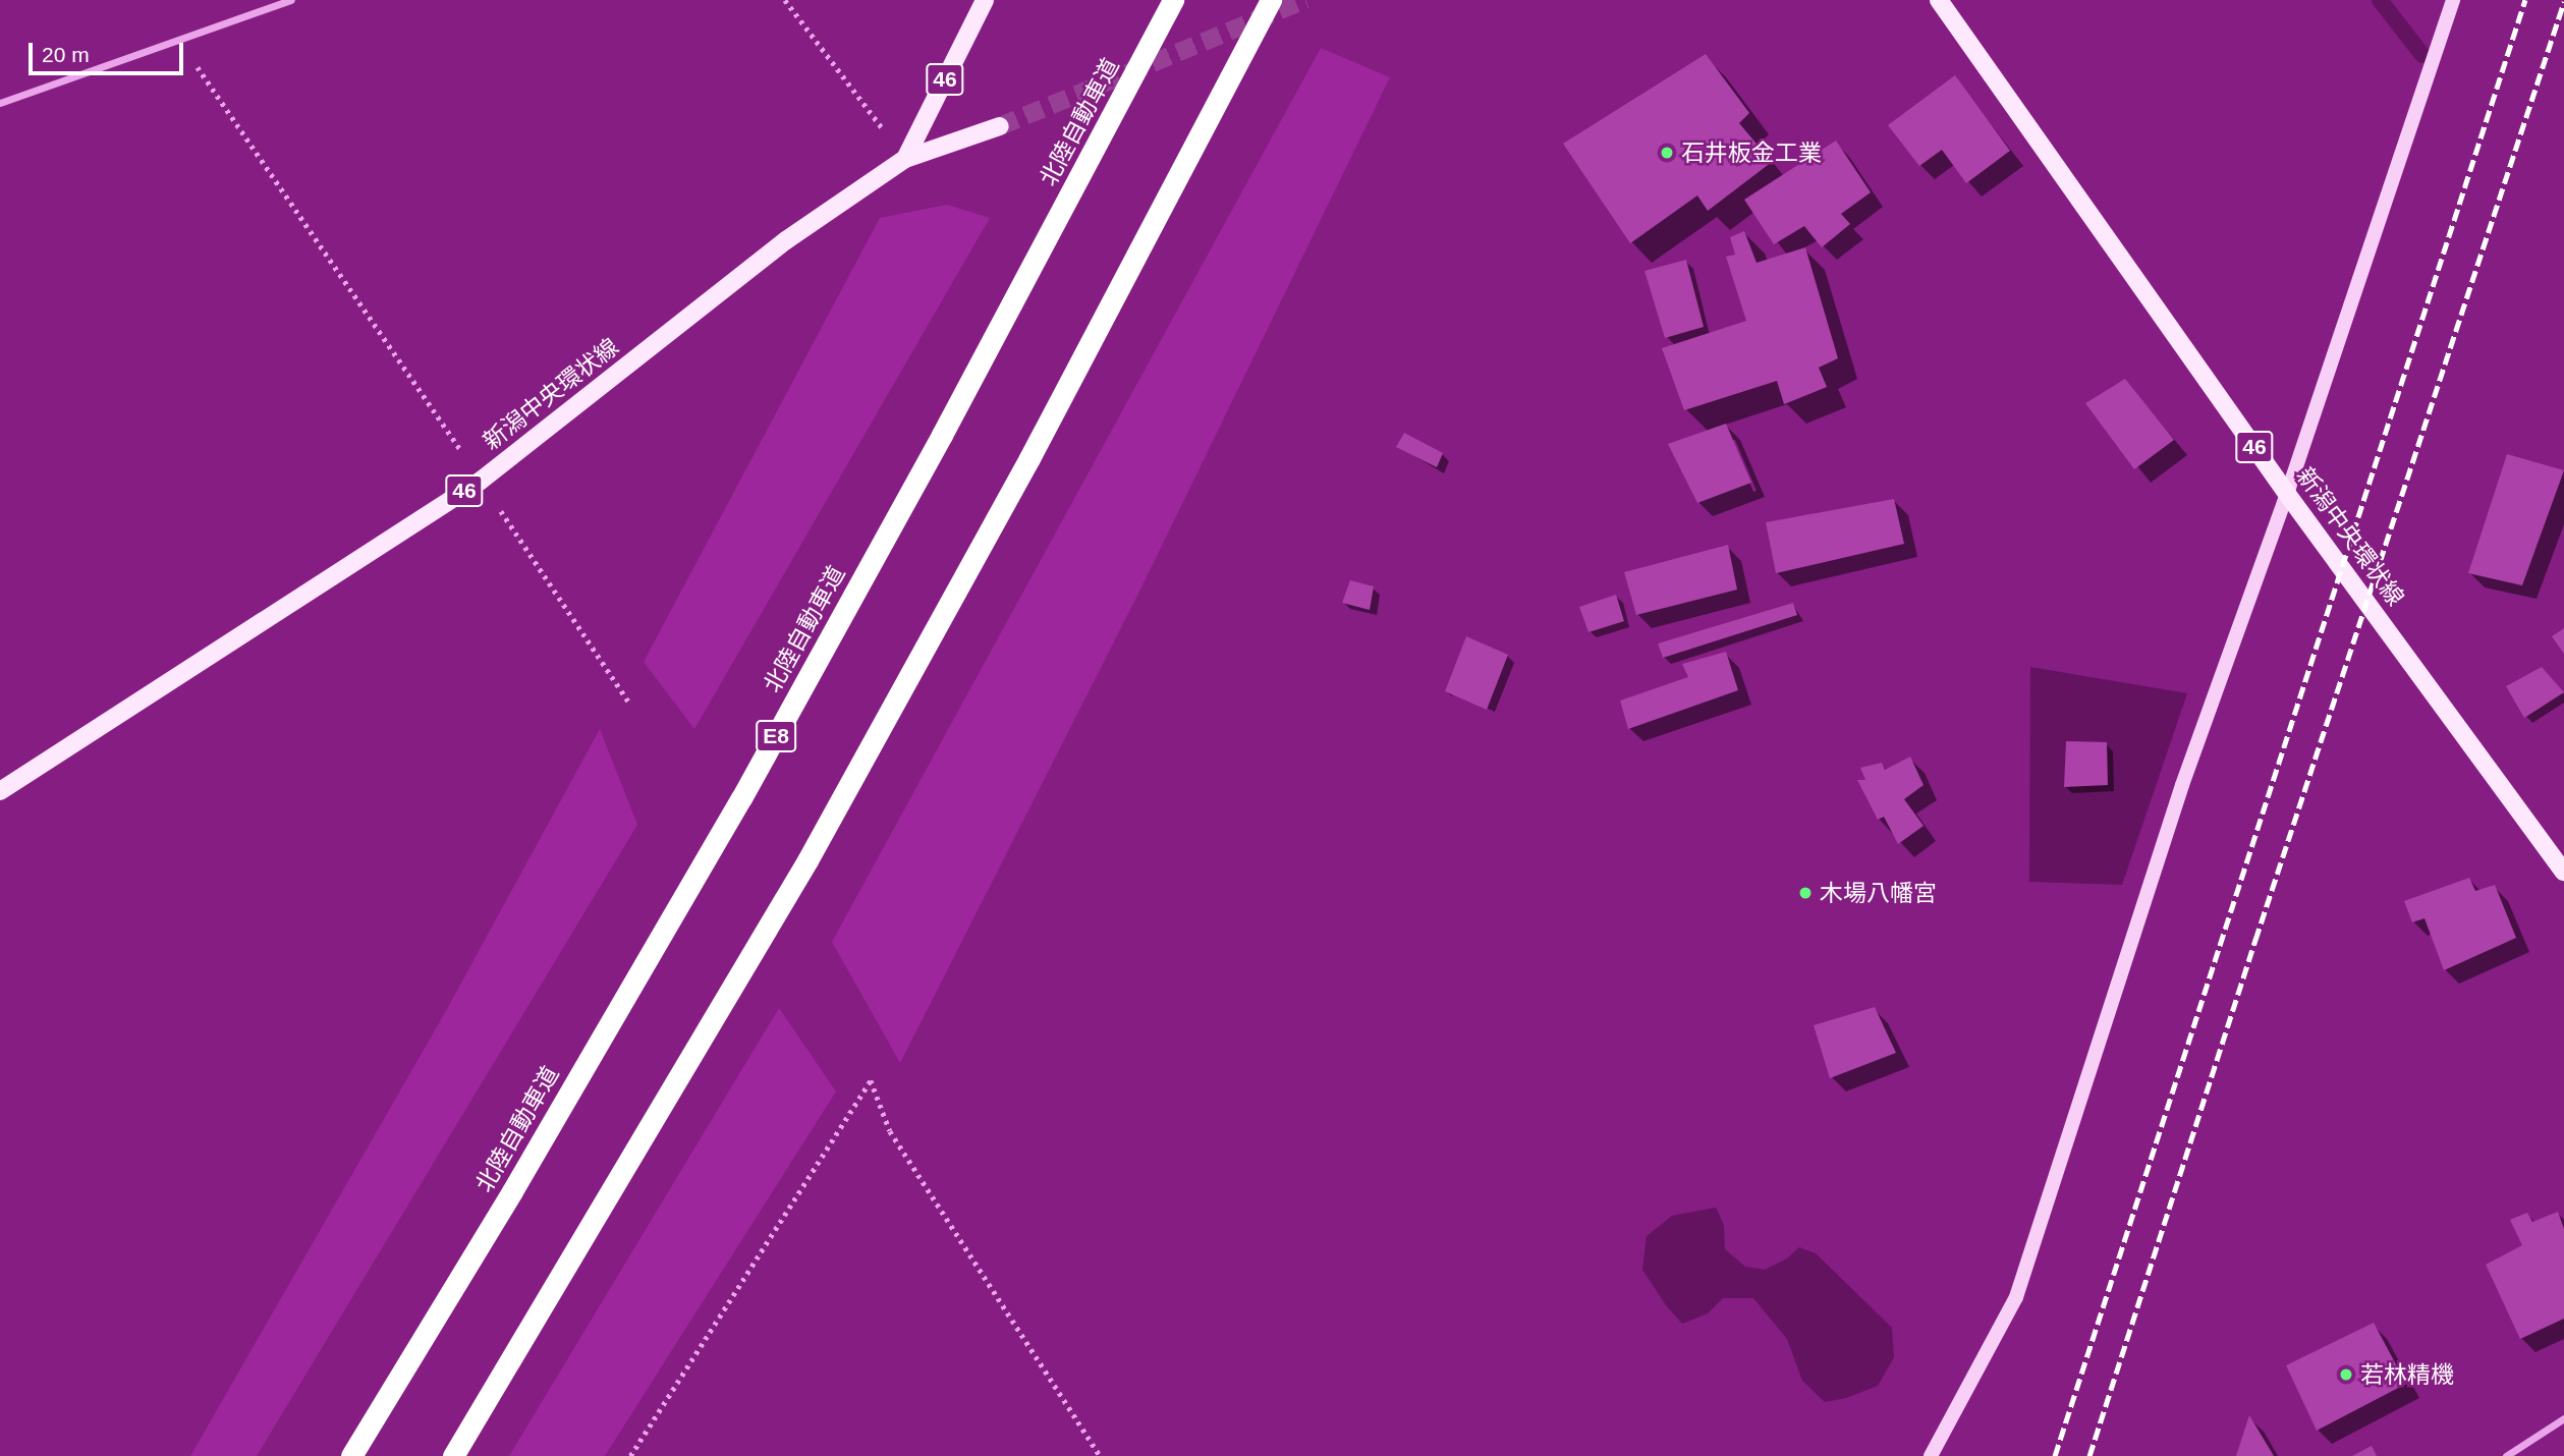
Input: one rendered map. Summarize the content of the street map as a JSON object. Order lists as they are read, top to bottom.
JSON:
{
  "streets": {
    "highway": ["北陸自動車道", "E8"],
    "main road": ["46", "新潟中央環状線"]
  },
  "places": ["石井板金工業", "木場八幡宮", "若林精機"],
  "scale_bar": "20 m"
}
